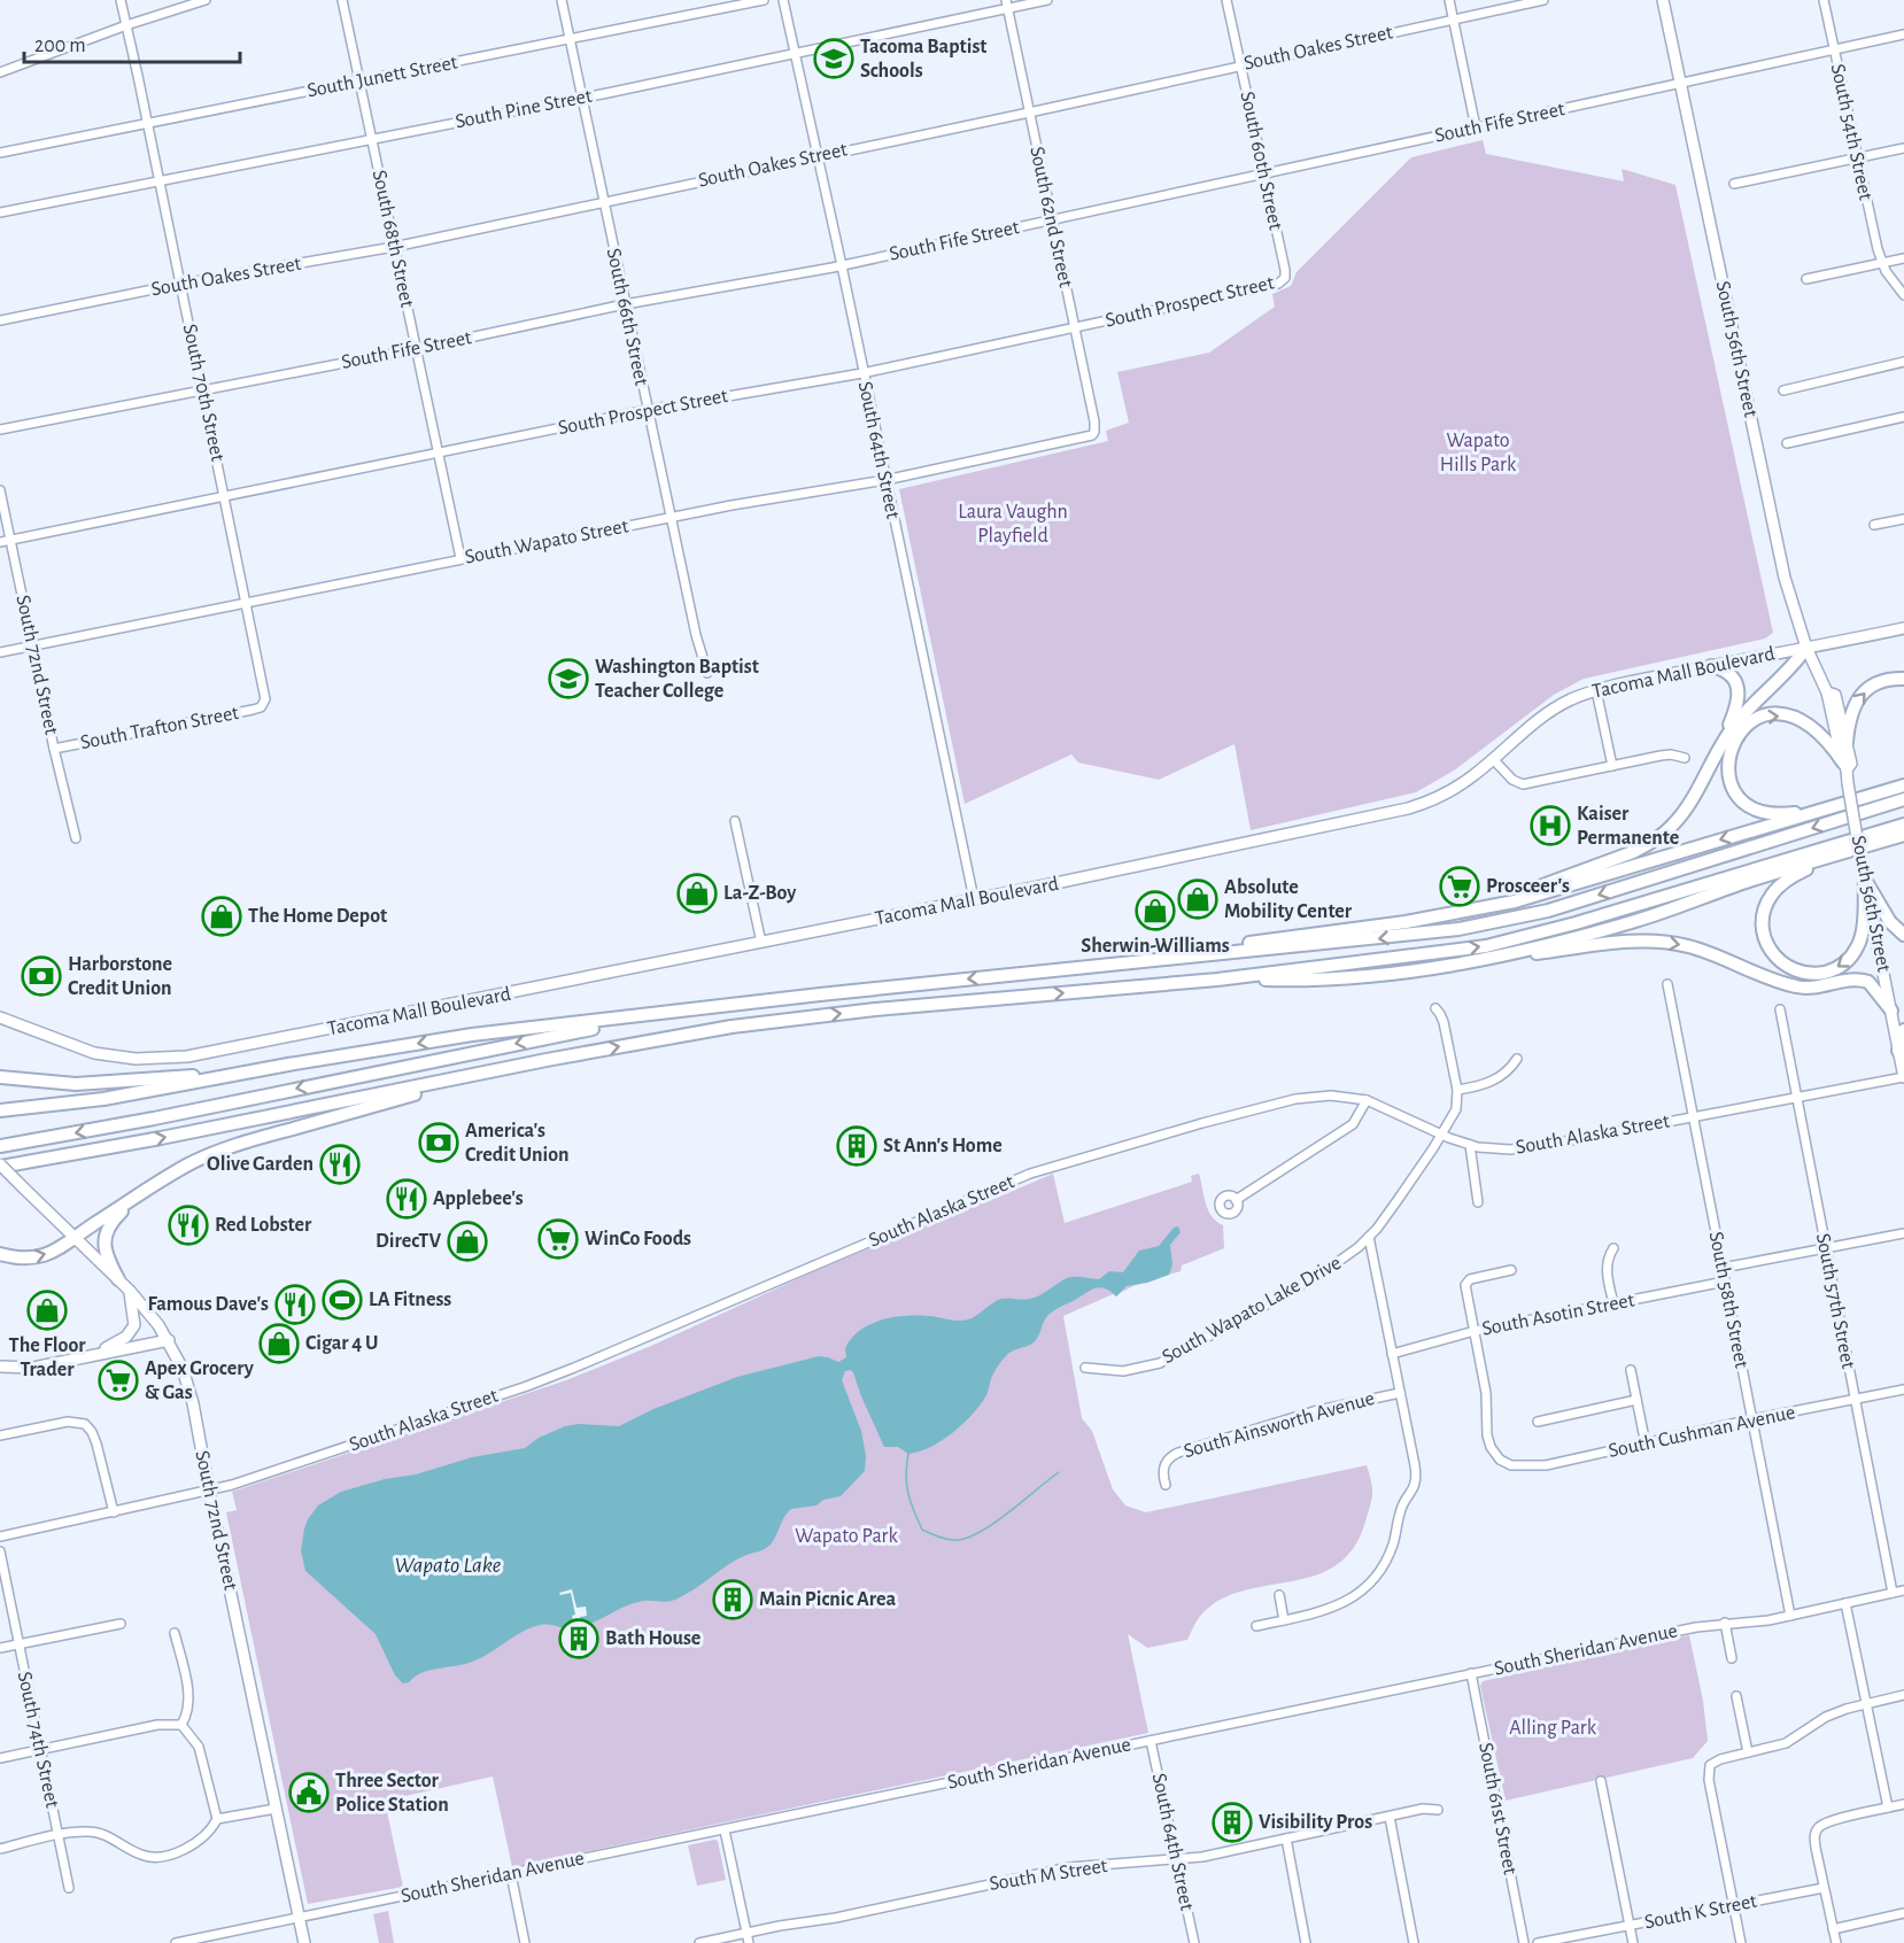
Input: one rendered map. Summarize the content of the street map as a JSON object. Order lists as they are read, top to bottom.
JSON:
{
  "streets": {
    "main road": ["South 56th Street", "South 72nd Street", "Tacoma Mall Boulevard"],
    "street": [
      "South Oakes Street",
      "South Junett Street",
      "South Pine Street",
      "South Fife Street",
      "South 54th Street",
      "South 60th Street",
      "South 62nd Street",
      "South 68th Street",
      "South Prospect Street",
      "South 66th Street",
      "South 70th Street",
      "South 64th Street",
      "South Wapato Street",
      "South Trafton Street",
      "South Alaska Street",
      "South 58th Street",
      "South 57th Street",
      "South Wapato Lake Drive",
      "South Asotin Street",
      "South Ainsworth Avenue",
      "South Cushman Avenue",
      "South Sheridan Avenue",
      "South 74th Street",
      "South 61st Street",
      "South M Street",
      "South K Street"
    ]
  },
  "crossings": [
    ["South Oakes Street", "South 60th Street"],
    ["South Oakes Street", "South 62nd Street"],
    ["South Oakes Street", "South 68th Street"],
    ["South Oakes Street", "South 66th Street"],
    ["South Oakes Street", "South 70th Street"],
    ["South Oakes Street", "South 64th Street"],
    ["South Junett Street", "South 68th Street"],
    ["South Junett Street", "South 66th Street"],
    ["South Junett Street", "South 70th Street"],
    ["South Pine Street", "South 62nd Street"],
    ["South Pine Street", "South 68th Street"],
    ["South Pine Street", "South 66th Street"],
    ["South Pine Street", "South 70th Street"],
    ["South Pine Street", "South 64th Street"],
    ["South Fife Street", "South 54th Street"],
    ["South Fife Street", "South 60th Street"],
    ["South Fife Street", "South 62nd Street"],
    ["South Fife Street", "South 68th Street"],
    ["South Fife Street", "South 66th Street"],
    ["South Fife Street", "South 56th Street"],
    ["South Fife Street", "South 70th Street"],
    ["South Fife Street", "South 64th Street"],
    ["South 60th Street", "South Prospect Street"],
    ["South 62nd Street", "South Prospect Street"],
    ["South 62nd Street", "South Wapato Street"],
    ["South 68th Street", "South Prospect Street"],
    ["South 68th Street", "South Wapato Street"],
    ["South Prospect Street", "South 66th Street"],
    ["South Prospect Street", "South 70th Street"],
    ["South Prospect Street", "South 64th Street"],
    ["South Prospect Street", "South 72nd Street"],
    ["South 66th Street", "South Wapato Street"],
    ["South 56th Street", "Tacoma Mall Boulevard"],
    ["South 56th Street", "South Alaska Street"],
    ["South 70th Street", "South Wapato Street"],
    ["South 70th Street", "South Trafton Street"],
    ["South 64th Street", "South Wapato Street"],
    ["South 64th Street", "Tacoma Mall Boulevard"],
    ["South 64th Street", "South Sheridan Avenue"],
    ["South 64th Street", "South M Street"],
    ["South Wapato Street", "South 72nd Street"],
    ["South 72nd Street", "South Trafton Street"],
    ["South 72nd Street", "South Alaska Street"],
    ["South 72nd Street", "South Sheridan Avenue"],
    ["South Alaska Street", "South 58th Street"],
    ["South Alaska Street", "South 57th Street"],
    ["South Alaska Street", "South Wapato Lake Drive"],
    ["South 58th Street", "South Asotin Street"],
    ["South 58th Street", "South Cushman Avenue"],
    ["South 58th Street", "South Sheridan Avenue"],
    ["South 57th Street", "South Cushman Avenue"],
    ["South 57th Street", "South Sheridan Avenue"],
    ["South Asotin Street", "South Cushman Avenue"],
    ["South Sheridan Avenue", "South 61st Street"]
  ],
  "water": ["Wapato Lake"],
  "parks": [
    "Wapato Hills Park",
    "Laura Vaughn Playfield",
    "Wapato Park",
    "Alling Park"
  ],
  "places": {
    "school or university": ["Tacoma Baptist Schools", "Washington Baptist Teacher College"],
    "hospital": ["Kaiser Permanente"],
    "supermarket": ["Prosceer's", "WinCo Foods", "Apex Grocery & Gas"],
    "shop": [
      "La-Z-Boy",
      "Absolute Mobility Center",
      "Sherwin-Williams",
      "The Home Depot",
      "DirecTV",
      "The Floor Trader",
      "Cigar 4 U"
    ],
    "bank": ["Harborstone Credit Union", "America's Credit Union"],
    "building": [
      "St Ann's Home",
      "Main Picnic Area",
      "Bath House",
      "Visibility Pros"
    ],
    "restaurant": [
      "Olive Garden",
      "Applebee's",
      "Red Lobster",
      "Famous Dave's"
    ],
    "sports": ["LA Fitness"],
    "public building": ["Three Sector Police Station"]
  },
  "scale_bar": "200 m"
}
